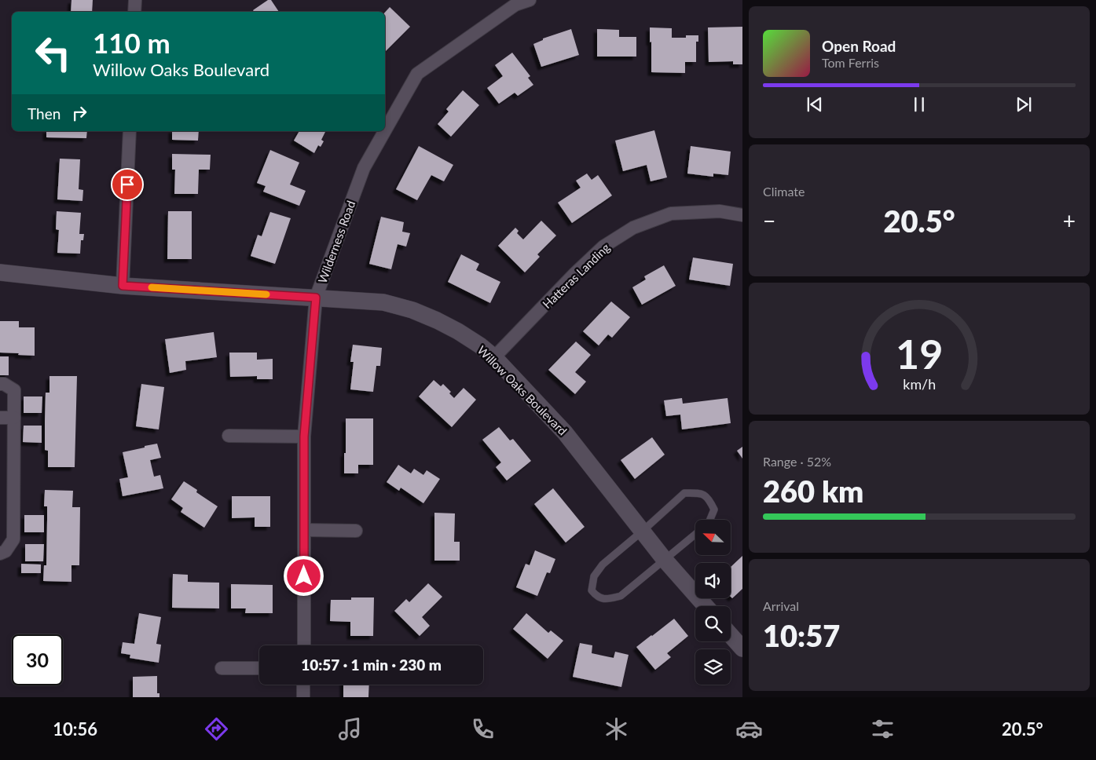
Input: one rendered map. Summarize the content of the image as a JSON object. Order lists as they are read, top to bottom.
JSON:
{
  "streets": {
    "street": ["Wilderness Road", "Hatteras Landing", "Willow Oaks Boulevard"]
  },
  "crossings": [
    ["Wilderness Road", "Willow Oaks Boulevard"],
    ["Hatteras Landing", "Willow Oaks Boulevard"]
  ],
  "north": "top left",
  "page": {
    "turn": ["110 m", "Willow Oaks Boulevard"],
    "song": ["Open Road", "Tom Ferris"],
    "then": "Then",
    "tile": [
      "Climate",
      ["Range · 52%", "260 km"],
      ["Arrival", "10:57"]
    ],
    "heat": ["−", "20.5°", "+"],
    "limit": "30",
    "trip": "10:57 · 1 min · 230 m",
    "tabs": ["10:56", "20.5°"],
    "gauge": ["19", "km/h"]
  }
}
